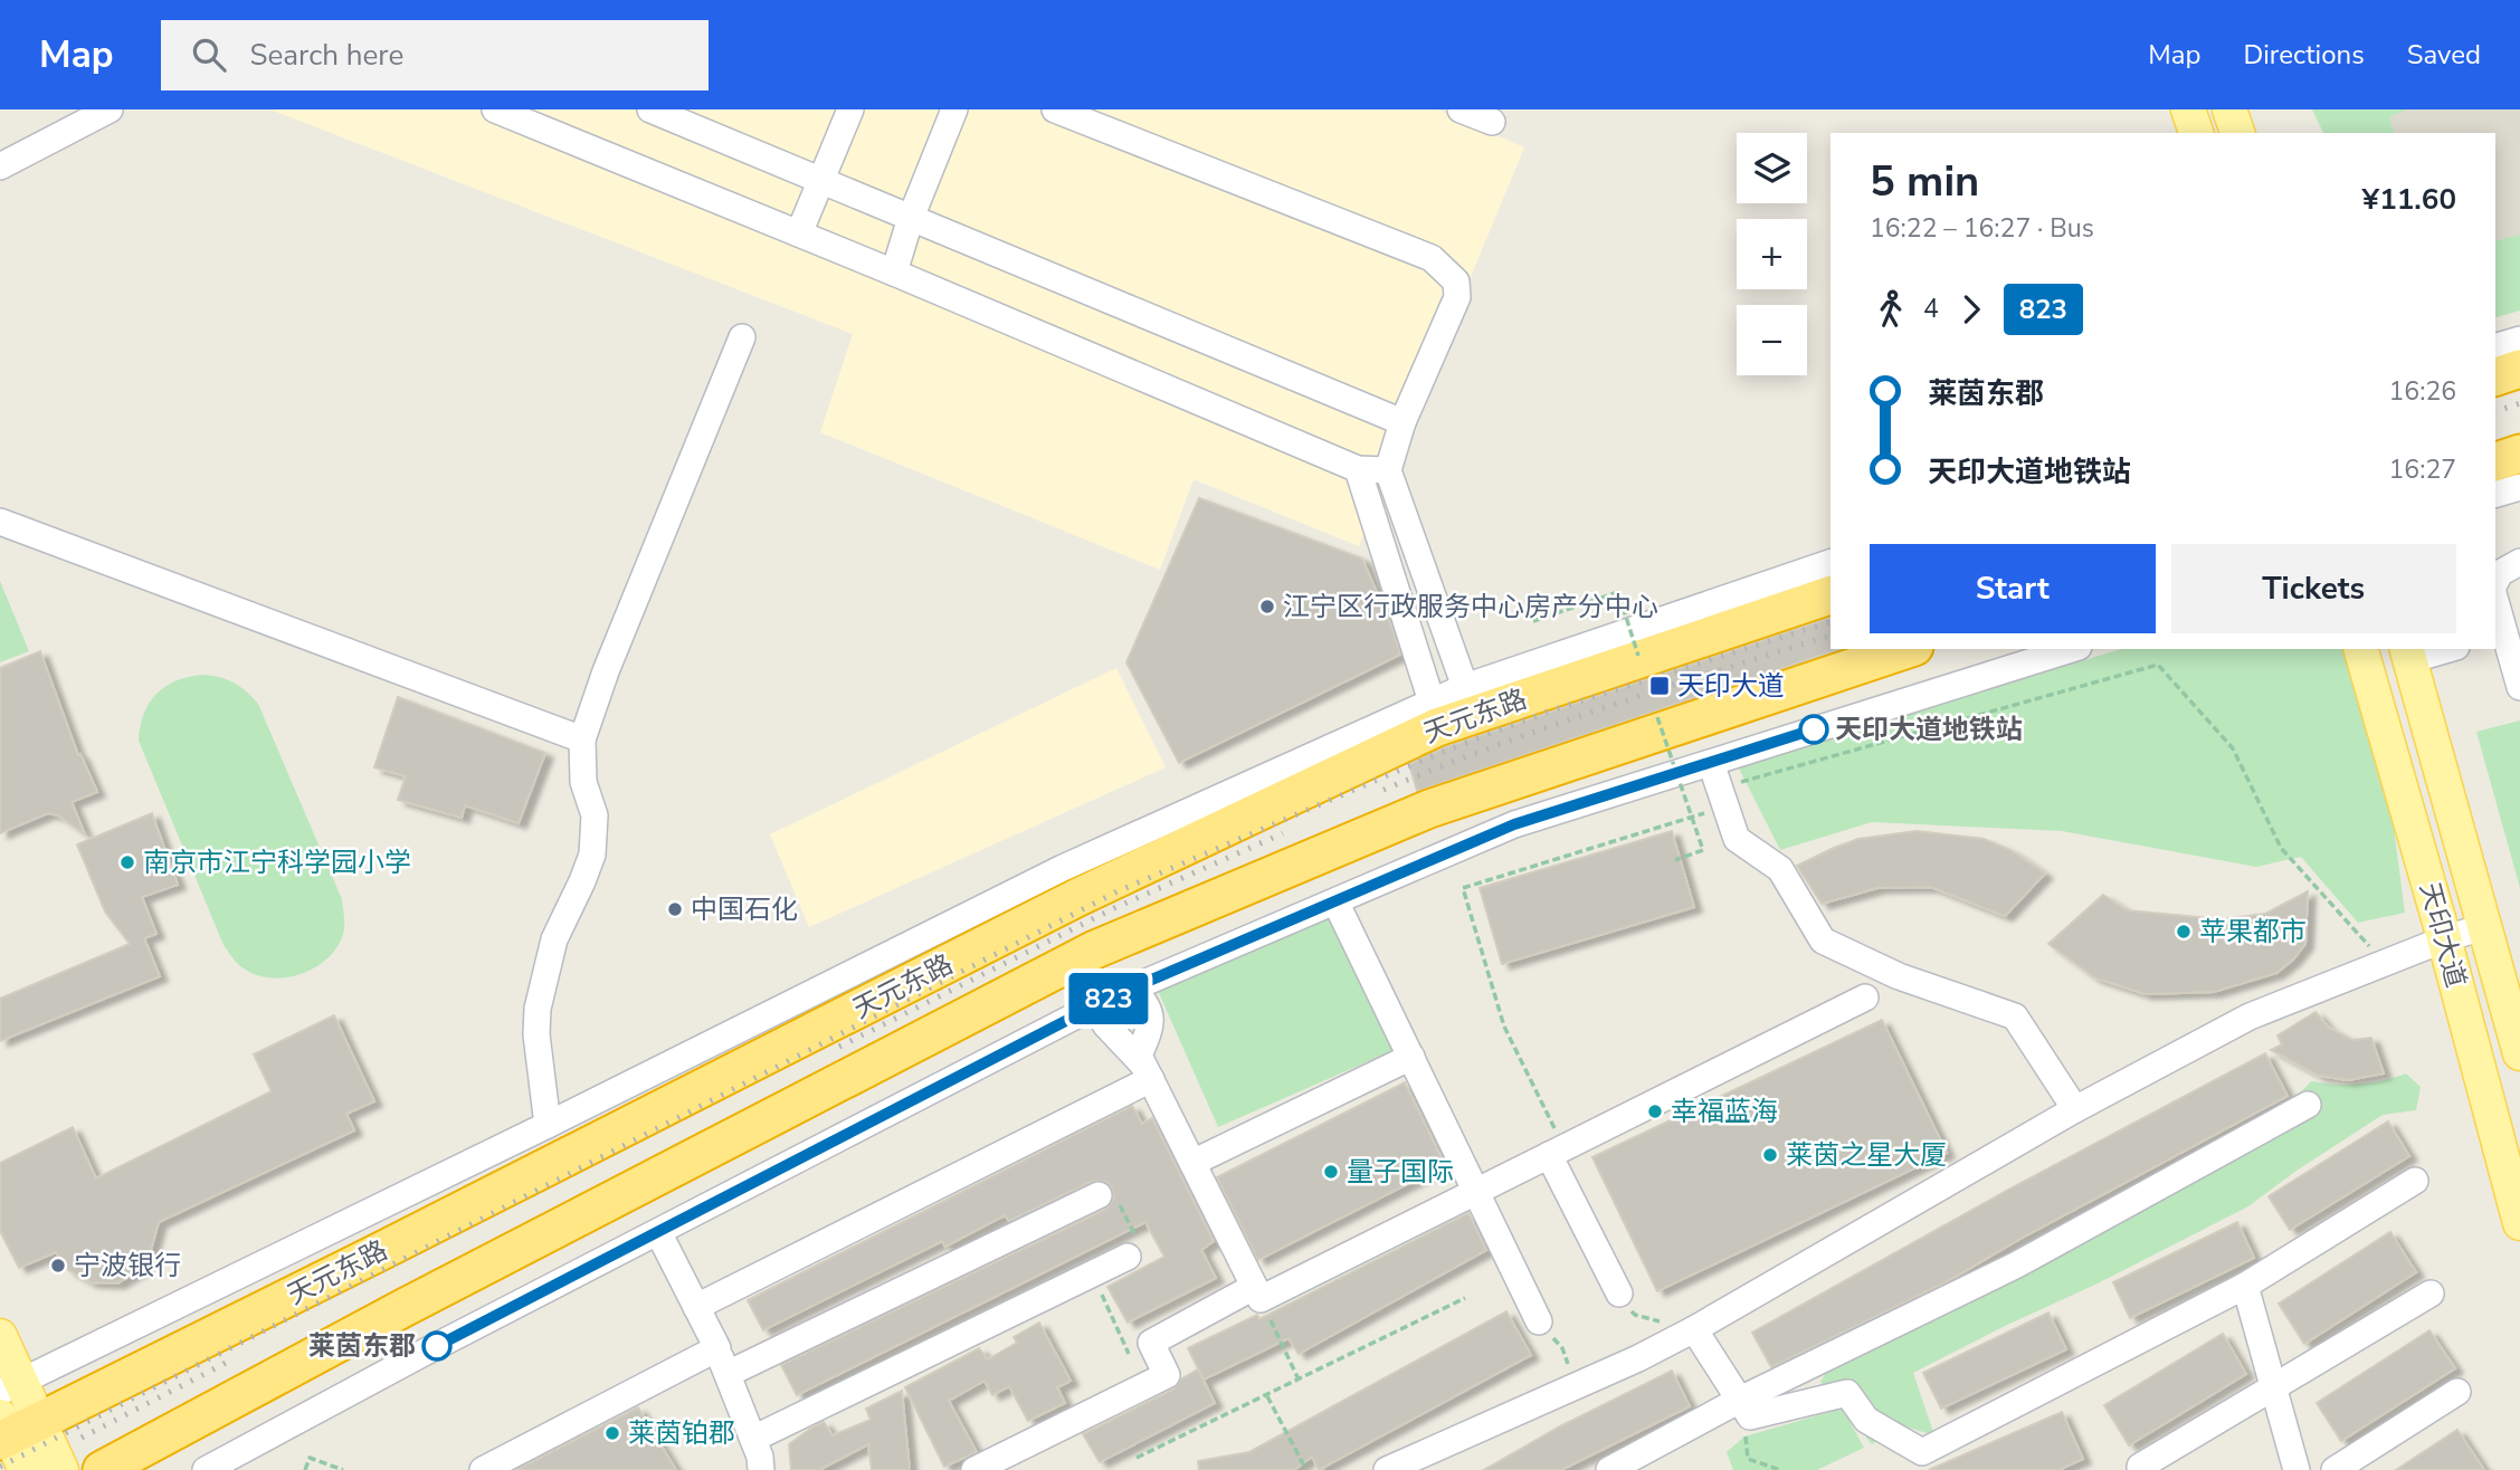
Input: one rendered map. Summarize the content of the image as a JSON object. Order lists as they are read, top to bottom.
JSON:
{
  "streets": {
    "highway": ["天元东路"],
    "main road": ["天印大道"]
  },
  "places": {
    "other": [
      "江宁区行政服务中心房产分中心",
      "天印大道地铁站",
      "南京市江宁科学园小学",
      "中国石化",
      "苹果都市",
      "幸福蓝海",
      "莱茵之星大厦",
      "量子国际",
      "宁波银行",
      "莱茵东郡",
      "莱茵铂郡"
    ],
    "transit": ["天印大道"]
  },
  "lines": ["bus line 823"],
  "page": {
    "header": "Map",
    "search": "Search here",
    "nav": ["Map", "Directions", "Saved"],
    "on_map": "823",
    "map_buttons": ["+", "−"],
    "heading": ["5 min", "16:22 – 16:27 · Bus", "¥11.60"],
    "legs": ["4", "823"],
    "list": [
      {
        "name": "莱茵东郡",
        "value": "16:26"
      },
      {
        "name": "天印大道地铁站",
        "value": "16:27"
      }
    ],
    "buttons": ["Start", "Tickets"]
  }
}
